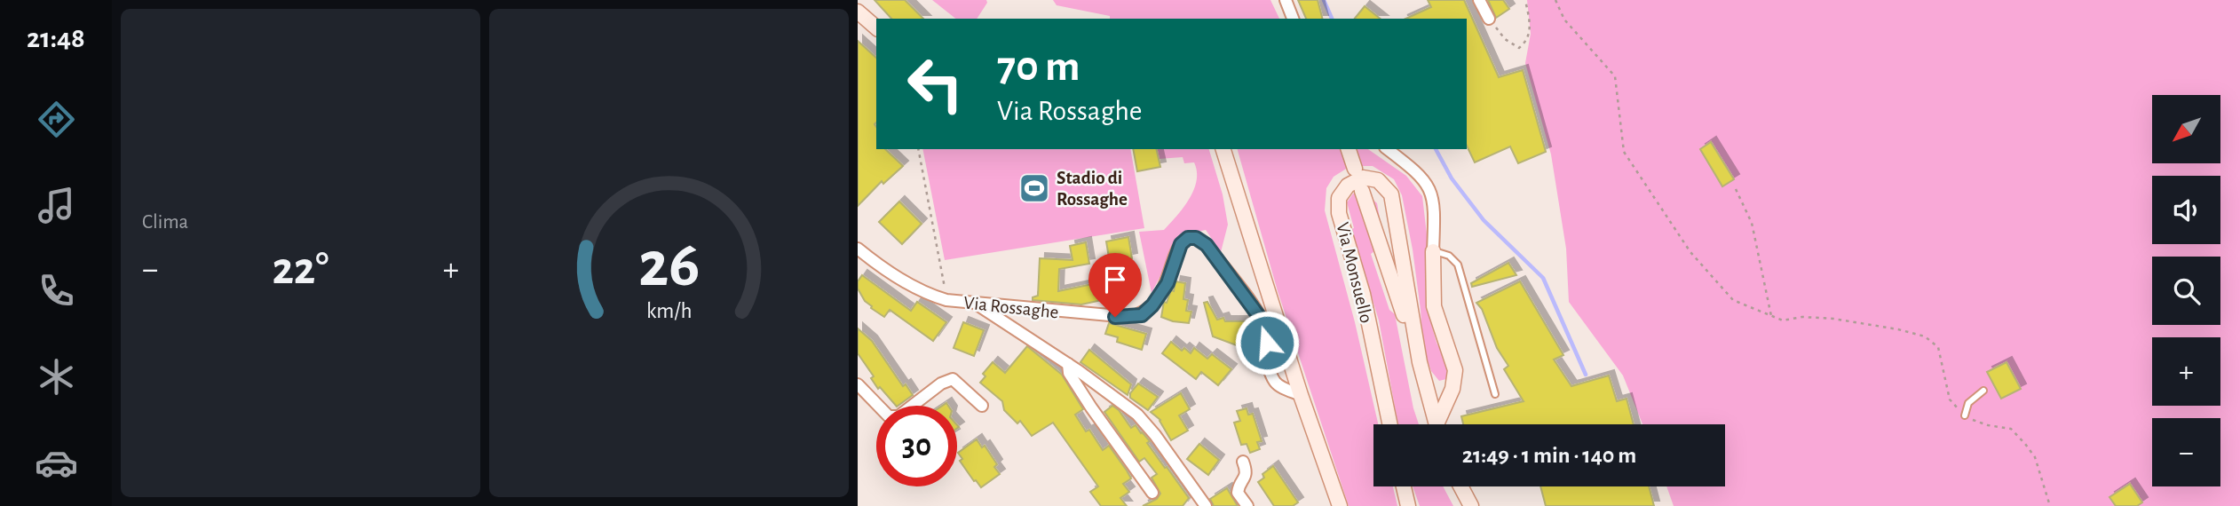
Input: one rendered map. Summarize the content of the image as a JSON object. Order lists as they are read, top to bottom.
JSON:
{
  "streets": {
    "main road": ["Via Monsuello"],
    "street": ["Via Rossaghe"]
  },
  "places": {
    "sports": ["Stadio di Rossaghe"]
  },
  "north": "bottom left",
  "page": {
    "tabs": "21:48",
    "tile": "Clima",
    "turn": ["70 m", "Via Rossaghe"],
    "map_buttons": ["+", "−"],
    "heat": ["−", "22°", "+"],
    "limit": "30",
    "trip": "21:49 · 1 min · 140 m",
    "gauge": ["26", "km/h"]
  }
}
